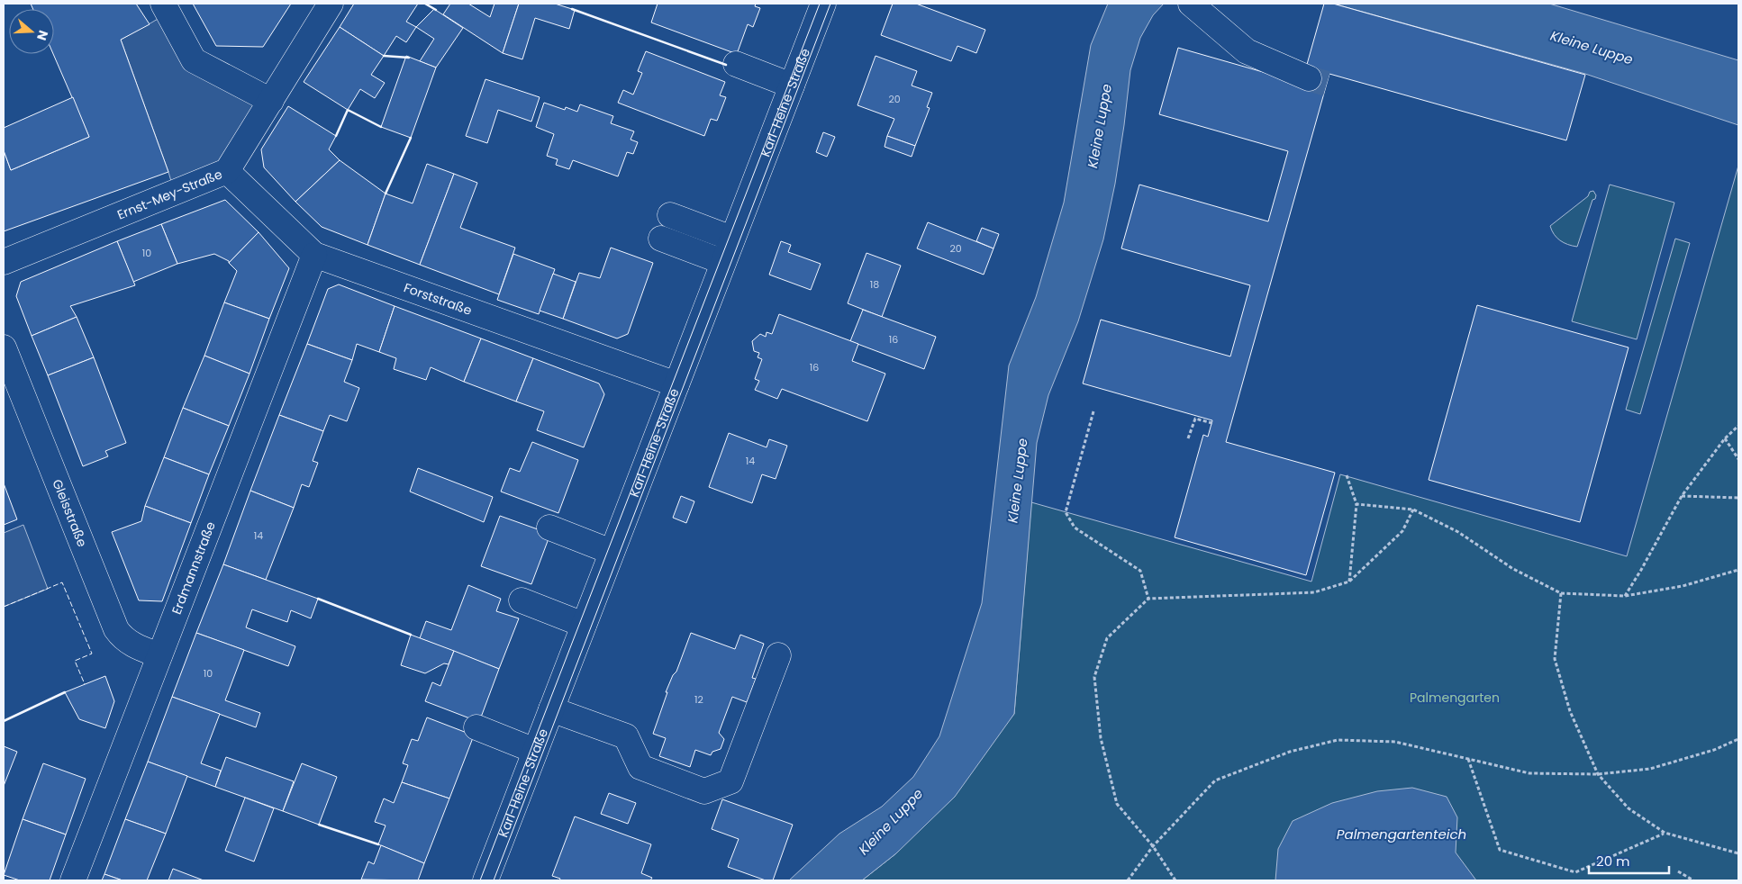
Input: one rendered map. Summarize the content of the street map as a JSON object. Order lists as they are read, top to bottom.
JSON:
{
  "streets": {
    "street": [
      "Karl-Heine-Straße",
      "Ernst-Mey-Straße",
      "Forststraße",
      "Gleisstraße",
      "Erdmannstraße"
    ]
  },
  "crossings": [
    ["Karl-Heine-Straße", "Forststraße"],
    ["Ernst-Mey-Straße", "Forststraße"],
    ["Forststraße", "Erdmannstraße"],
    ["Gleisstraße", "Erdmannstraße"]
  ],
  "water": ["Kleine Luppe", "Palmengartenteich"],
  "parks": ["Palmengarten"],
  "house_numbers": [
    "20",
    "20",
    "10",
    "18",
    "16",
    "16",
    "14",
    "14",
    "10",
    "12"
  ],
  "scale_bar": "20 m",
  "north": "right"
}
